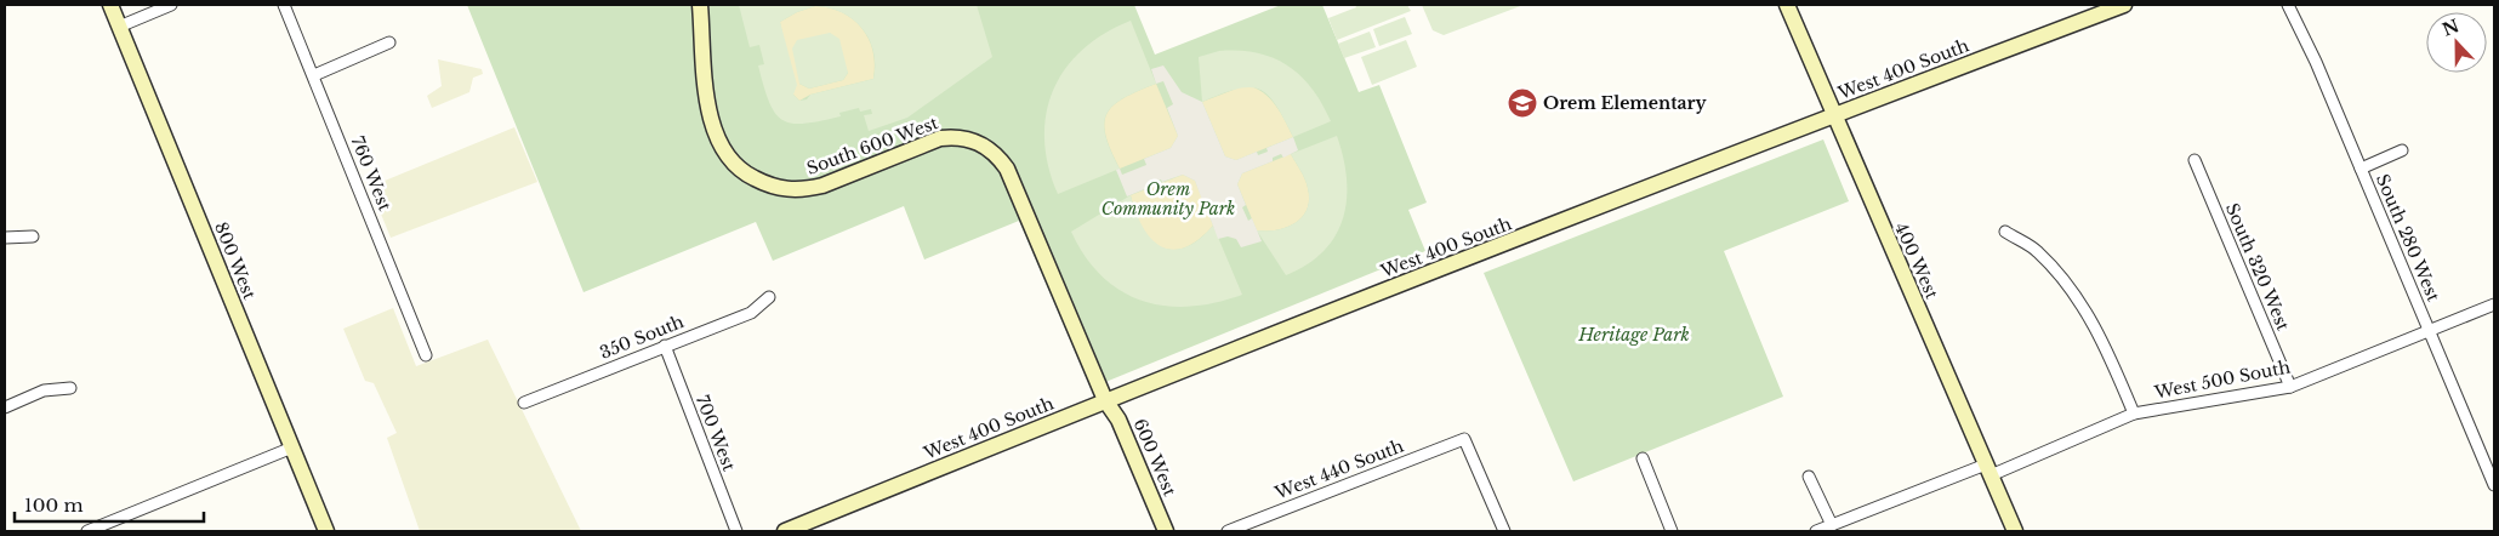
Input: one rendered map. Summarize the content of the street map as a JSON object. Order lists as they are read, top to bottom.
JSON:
{
  "streets": {
    "street": [
      "West 400 South",
      "South 600 West",
      "760 West",
      "South 280 West",
      "800 West",
      "400 West",
      "South 320 West",
      "350 South",
      "West 500 South",
      "700 West",
      "600 West",
      "West 440 South"
    ]
  },
  "crossings": [
    ["West 400 South", "South 600 West"],
    ["West 400 South", "400 West"],
    ["West 400 South", "600 West"],
    ["South 600 West", "600 West"],
    ["South 280 West", "West 500 South"],
    ["400 West", "West 500 South"],
    ["South 320 West", "West 500 South"],
    ["350 South", "700 West"]
  ],
  "parks": ["Orem Community Park", "Heritage Park"],
  "places": {
    "school or university": ["Orem Elementary"]
  },
  "scale_bar": "100 m",
  "north": "top"
}
